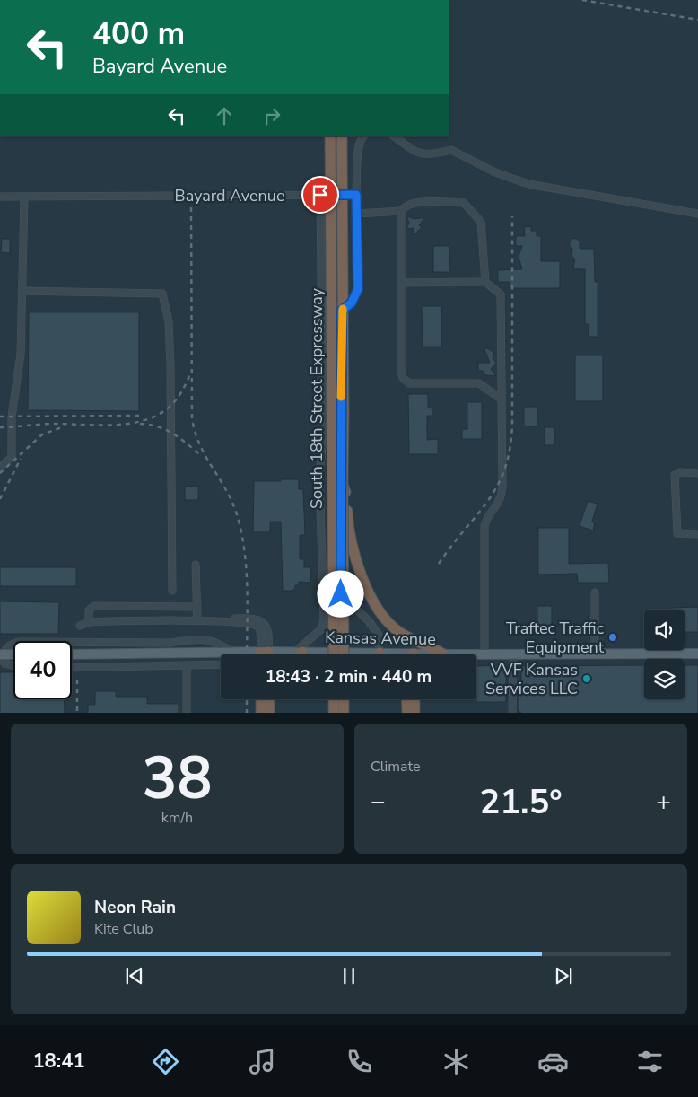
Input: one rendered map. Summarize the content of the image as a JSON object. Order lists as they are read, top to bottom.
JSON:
{
  "streets": {
    "highway": ["South 18th Street Expressway"],
    "main road": ["Kansas Avenue"],
    "street": ["Bayard Avenue"]
  },
  "places": ["Traftec Traffic Equipment", "VVF Kansas Services LLC"],
  "page": {
    "turn": ["400 m", "Bayard Avenue"],
    "limit": "40",
    "trip": "18:43 · 2 min · 440 m",
    "tile": [
      ["38", "km/h"],
      "Climate"
    ],
    "heat": ["−", "21.5°", "+"],
    "song": ["Neon Rain", "Kite Club"],
    "tabs": "18:41"
  }
}
